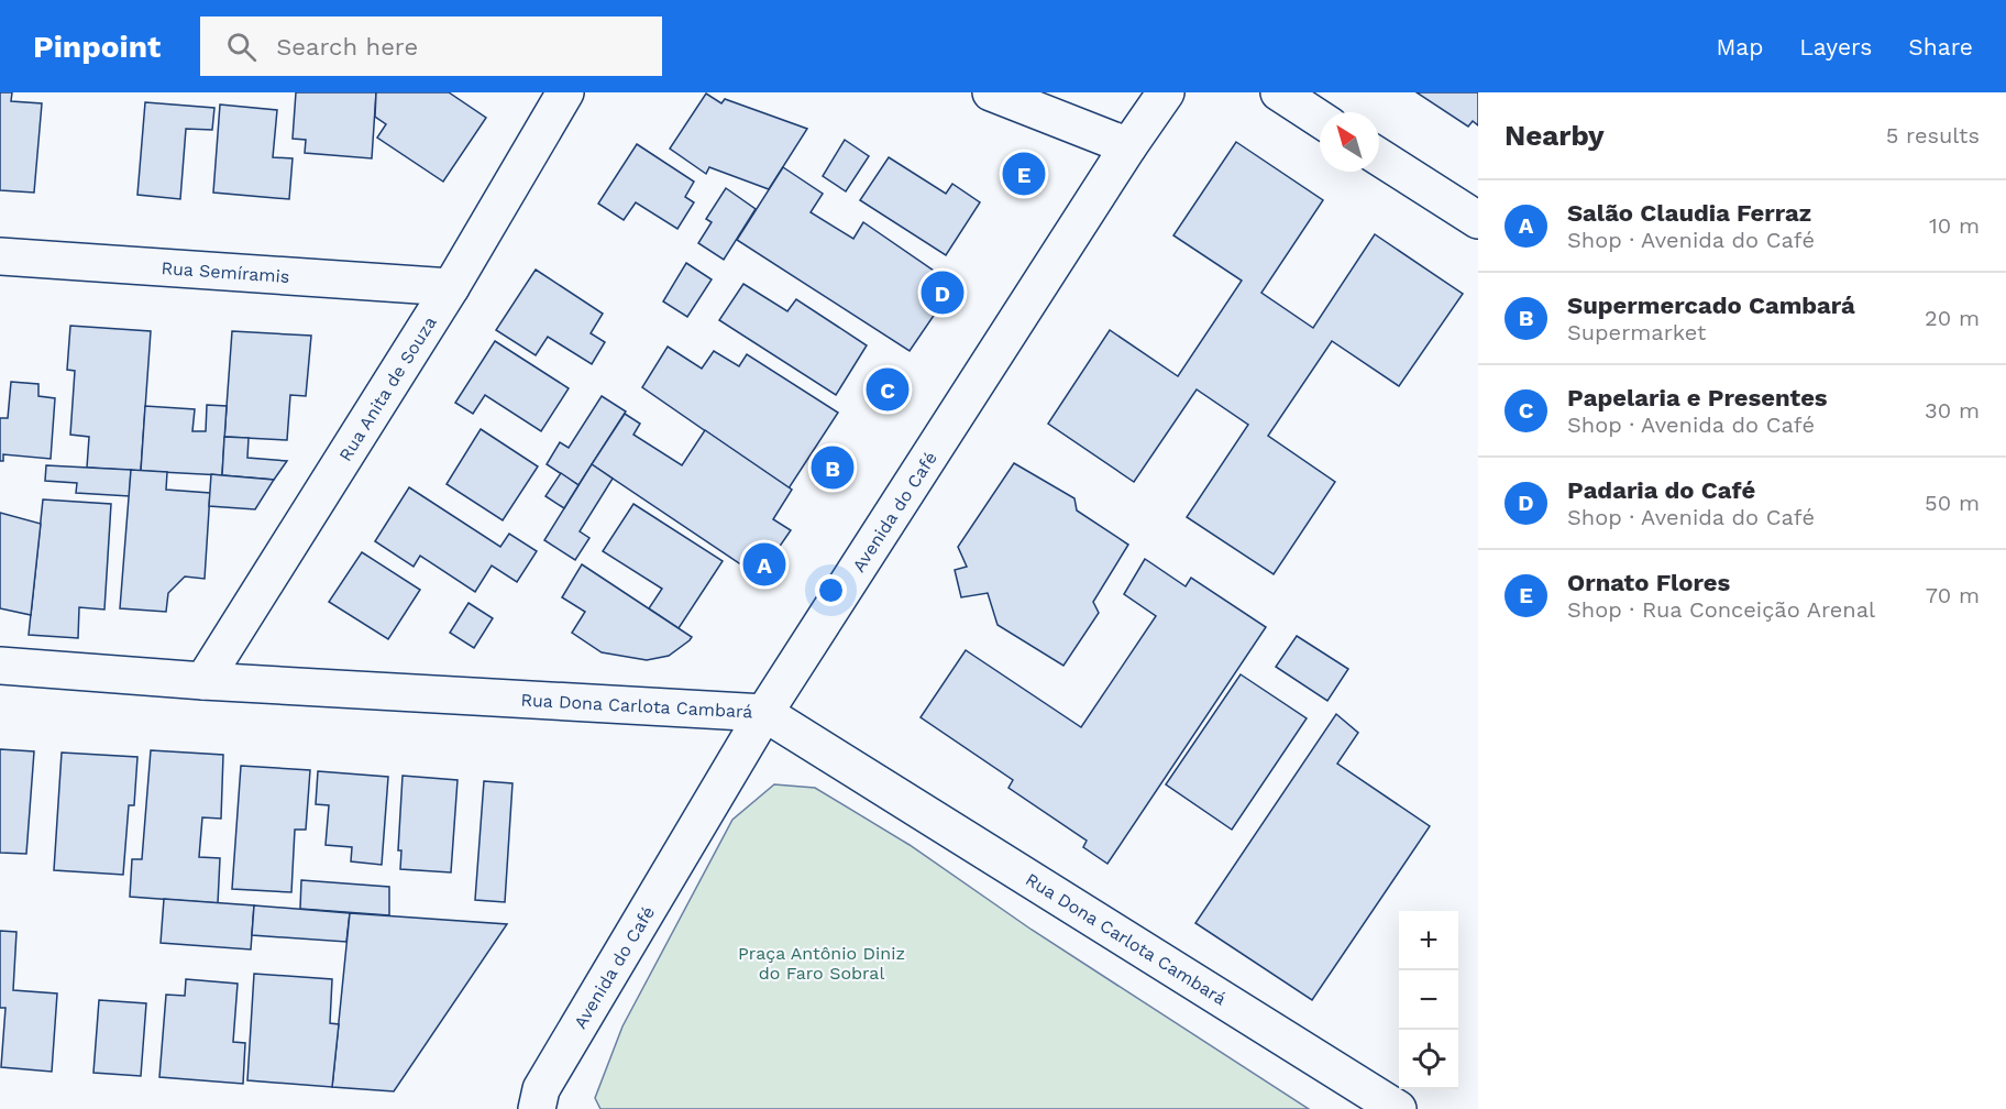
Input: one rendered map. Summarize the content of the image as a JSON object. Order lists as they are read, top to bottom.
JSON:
{
  "streets": {
    "street": [
      "Rua Semíramis",
      "Rua Anita de Souza",
      "Avenida do Café",
      "Rua Dona Carlota Cambará"
    ]
  },
  "crossings": [
    ["Rua Semíramis", "Rua Anita de Souza"],
    ["Rua Anita de Souza", "Rua Dona Carlota Cambará"],
    ["Avenida do Café", "Rua Dona Carlota Cambará"]
  ],
  "parks": ["Praça Antônio Diniz do Faro Sobral"],
  "north": "top left",
  "page": {
    "header": "Pinpoint",
    "search": "Search here",
    "nav": ["Map", "Layers", "Share"],
    "heading": ["Nearby", "5 results"],
    "pins": [
      "E",
      "D",
      "C",
      "B",
      "A"
    ],
    "list": [
      {
        "mark": "A",
        "name": "Salão Claudia Ferraz",
        "note": "Shop · Avenida do Café",
        "value": "10 m"
      },
      {
        "mark": "B",
        "name": "Supermercado Cambará",
        "note": "Supermarket",
        "value": "20 m"
      },
      {
        "mark": "C",
        "name": "Papelaria e Presentes",
        "note": "Shop · Avenida do Café",
        "value": "30 m"
      },
      {
        "mark": "D",
        "name": "Padaria do Café",
        "note": "Shop · Avenida do Café",
        "value": "50 m"
      },
      {
        "mark": "E",
        "name": "Ornato Flores",
        "note": "Shop · Rua Conceição Arenal",
        "value": "70 m"
      }
    ],
    "map_buttons": ["+", "−"]
  }
}
